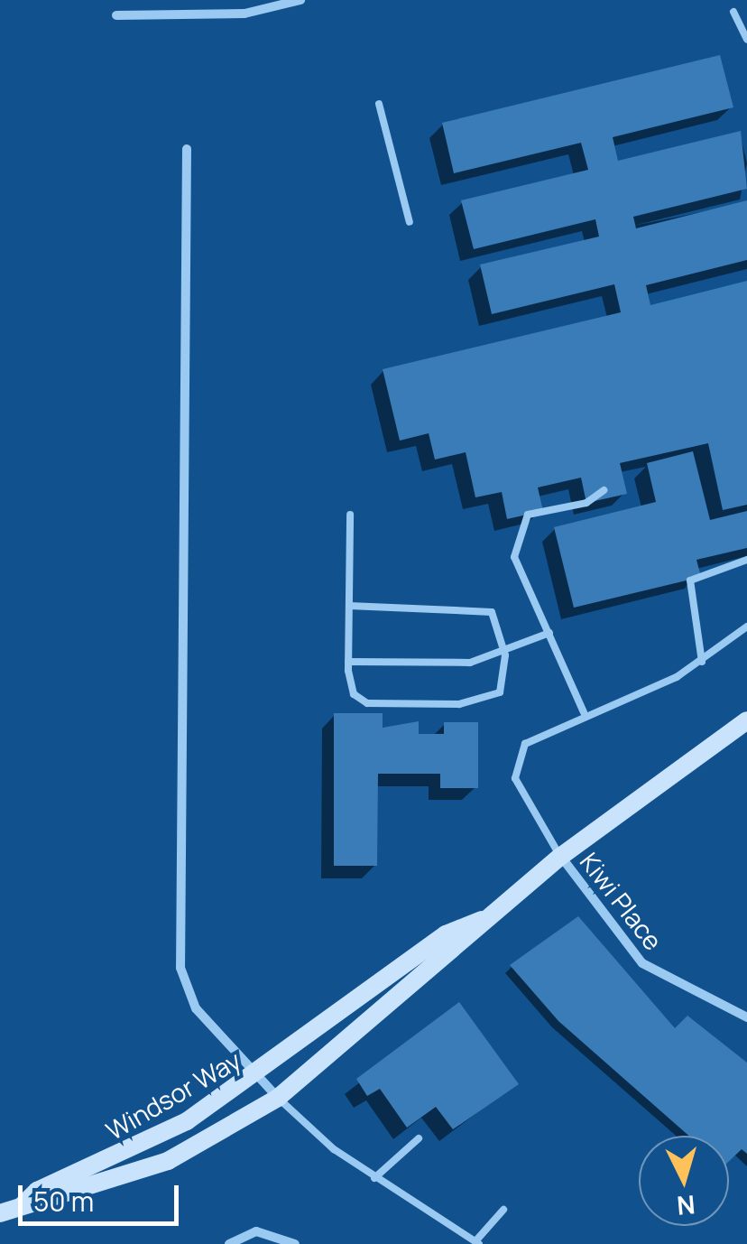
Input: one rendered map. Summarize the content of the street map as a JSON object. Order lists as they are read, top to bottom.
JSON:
{
  "streets": {
    "street": ["Kiwi Place", "Windsor Way"]
  },
  "crossings": [
    ["Kiwi Place", "Windsor Way"]
  ],
  "scale_bar": "50 m",
  "north": "bottom"
}
